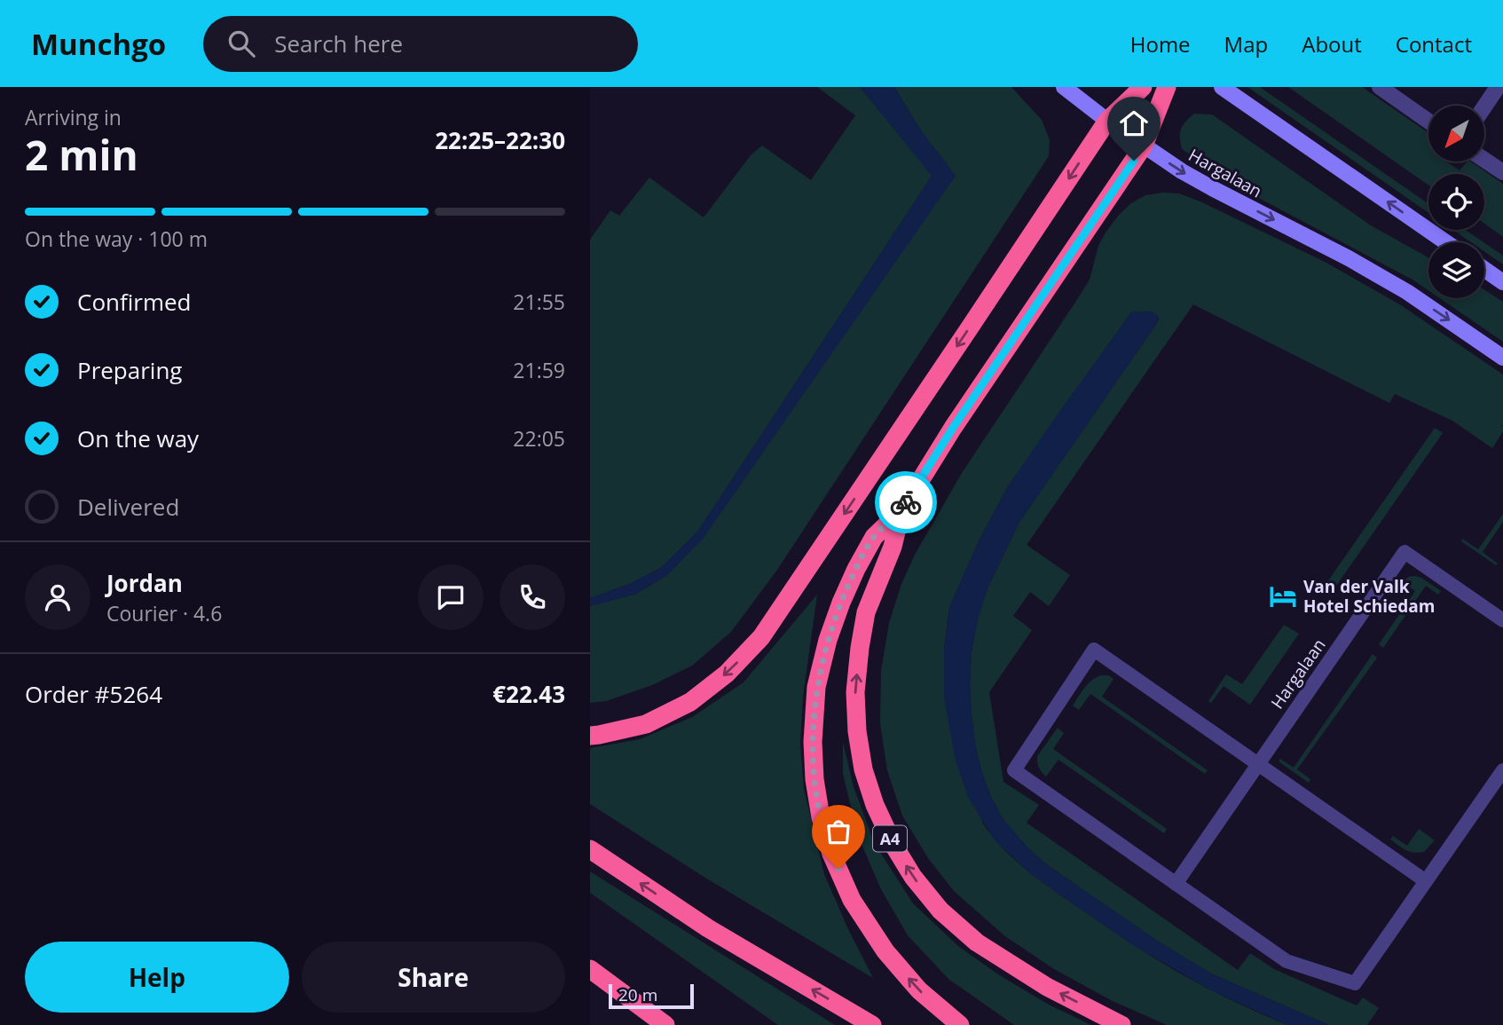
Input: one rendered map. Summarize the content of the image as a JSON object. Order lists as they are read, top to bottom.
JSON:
{
  "streets": {
    "highway": ["A4"],
    "main road": ["Hargalaan"]
  },
  "crossings": [
    ["Hargalaan", "A4"]
  ],
  "places": {
    "hotel": ["Van der Valk Hotel Schiedam"]
  },
  "scale_bar": "20 m",
  "north": "bottom left",
  "page": {
    "header": "Munchgo",
    "search": "Search here",
    "nav": [
      "Home",
      "Map",
      "About",
      "Contact"
    ],
    "heading": ["2 min", "Arriving in", "22:25–22:30"],
    "panel": [
      "Jordan",
      "Courier · 4.6",
      "Order #5264",
      "€22.43"
    ],
    "bar": "On the way · 100 m",
    "list": [
      ["Confirmed", "21:55"],
      ["Preparing", "21:59"],
      ["On the way", "22:05"],
      "Delivered"
    ],
    "buttons": ["Help", "Share"],
    "scale": "20 m"
  }
}
